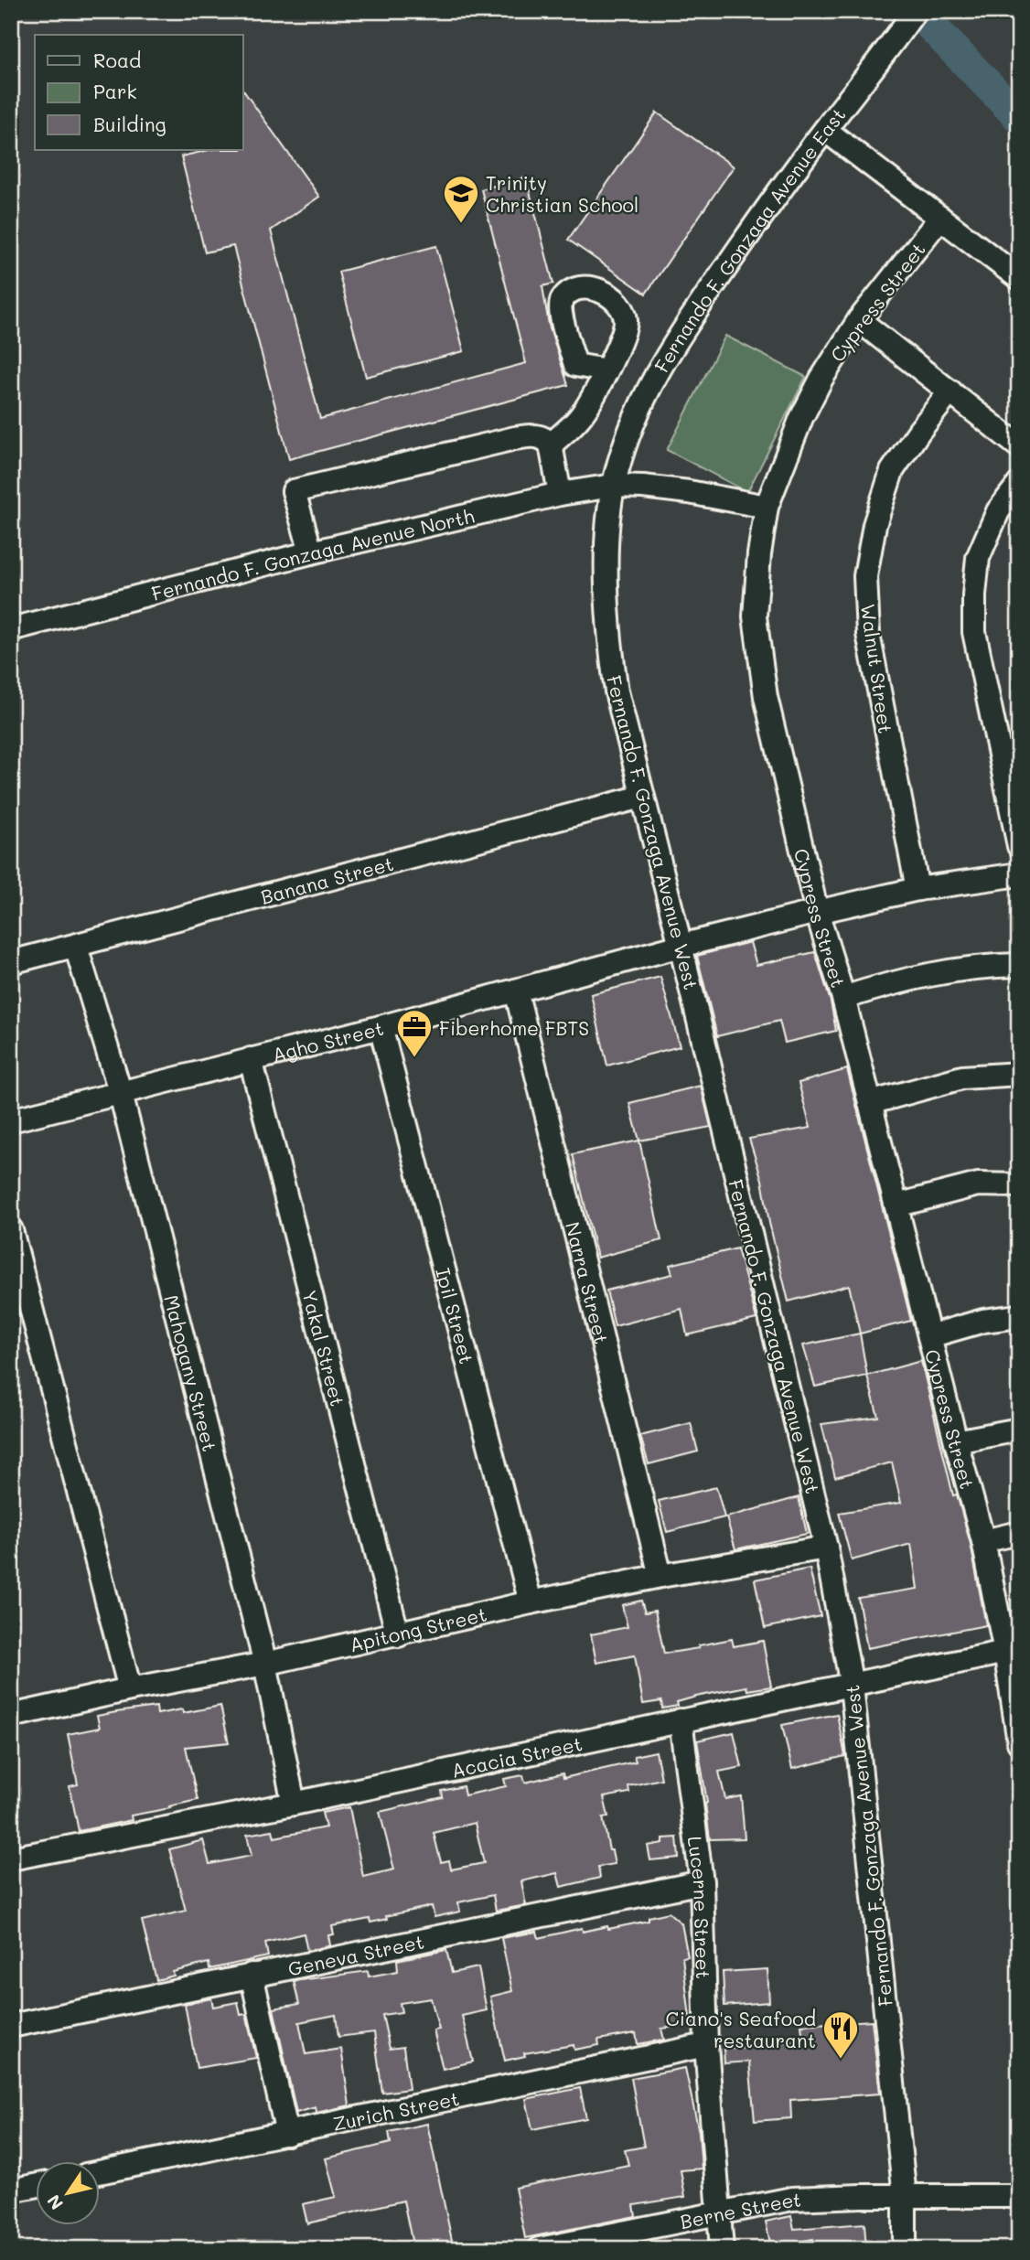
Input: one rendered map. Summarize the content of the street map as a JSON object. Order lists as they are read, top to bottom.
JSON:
{
  "streets": {
    "street": [
      "Fernando F. Gonzaga Avenue East",
      "Cypress Street",
      "Fernando F. Gonzaga Avenue North",
      "Walnut Street",
      "Fernando F. Gonzaga Avenue West",
      "Banana Street",
      "Agho Street",
      "Narra Street",
      "Ipil Street",
      "Yakal Street",
      "Mahogany Street",
      "Apitong Street",
      "Acacia Street",
      "Lucerne Street",
      "Geneva Street",
      "Zurich Street",
      "Berne Street"
    ]
  },
  "crossings": [
    ["Fernando F. Gonzaga Avenue East", "Fernando F. Gonzaga Avenue North"],
    ["Fernando F. Gonzaga Avenue East", "Fernando F. Gonzaga Avenue West"],
    ["Cypress Street", "Fernando F. Gonzaga Avenue North"],
    ["Cypress Street", "Agho Street"],
    ["Cypress Street", "Acacia Street"],
    ["Fernando F. Gonzaga Avenue North", "Fernando F. Gonzaga Avenue West"],
    ["Walnut Street", "Agho Street"],
    ["Fernando F. Gonzaga Avenue West", "Banana Street"],
    ["Fernando F. Gonzaga Avenue West", "Agho Street"],
    ["Fernando F. Gonzaga Avenue West", "Apitong Street"],
    ["Fernando F. Gonzaga Avenue West", "Acacia Street"],
    ["Fernando F. Gonzaga Avenue West", "Berne Street"],
    ["Banana Street", "Mahogany Street"],
    ["Agho Street", "Narra Street"],
    ["Agho Street", "Ipil Street"],
    ["Agho Street", "Yakal Street"],
    ["Agho Street", "Mahogany Street"],
    ["Narra Street", "Apitong Street"],
    ["Ipil Street", "Apitong Street"],
    ["Yakal Street", "Apitong Street"],
    ["Mahogany Street", "Apitong Street"],
    ["Mahogany Street", "Acacia Street"],
    ["Acacia Street", "Lucerne Street"],
    ["Lucerne Street", "Geneva Street"],
    ["Lucerne Street", "Zurich Street"],
    ["Lucerne Street", "Berne Street"]
  ],
  "places": {
    "school or university": ["Trinity Christian School"],
    "office": ["Fiberhome FBTS"],
    "restaurant": ["Ciano's Seafood restaurant"]
  },
  "legend": ["Road", "Park", "Building"],
  "north": "bottom left"
}
